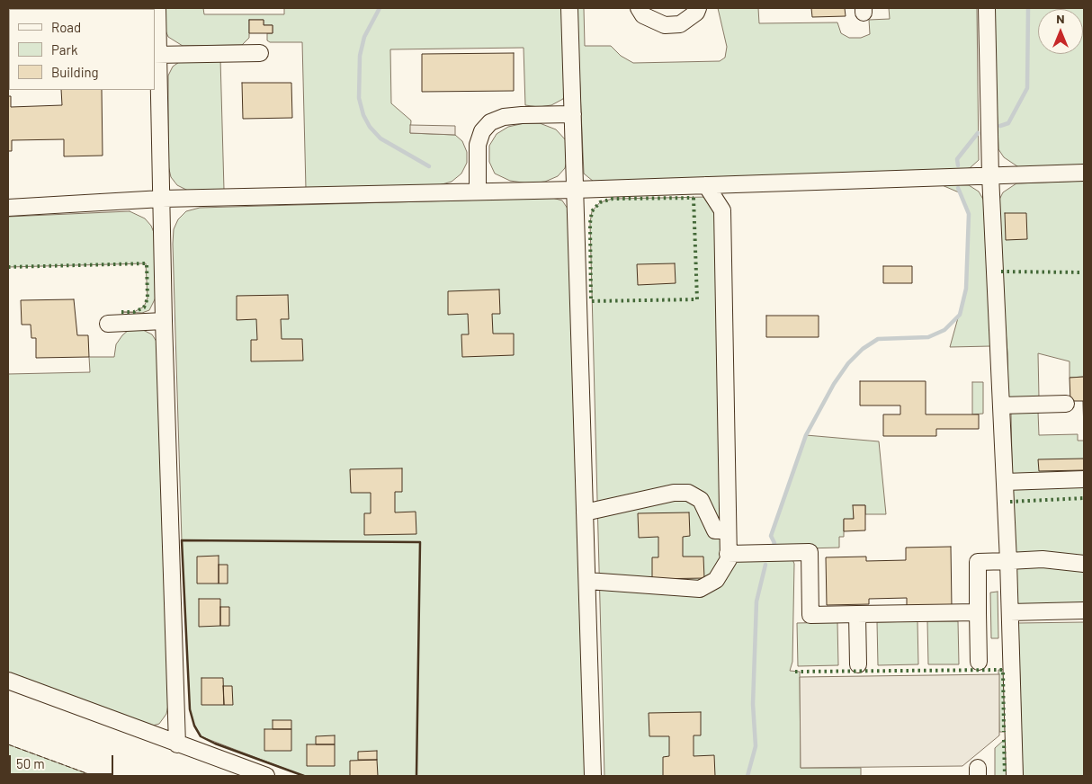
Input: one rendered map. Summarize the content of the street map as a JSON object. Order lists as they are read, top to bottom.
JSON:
{
  "legend": ["Road", "Park", "Building"],
  "scale_bar": "50 m",
  "north": "top"
}
